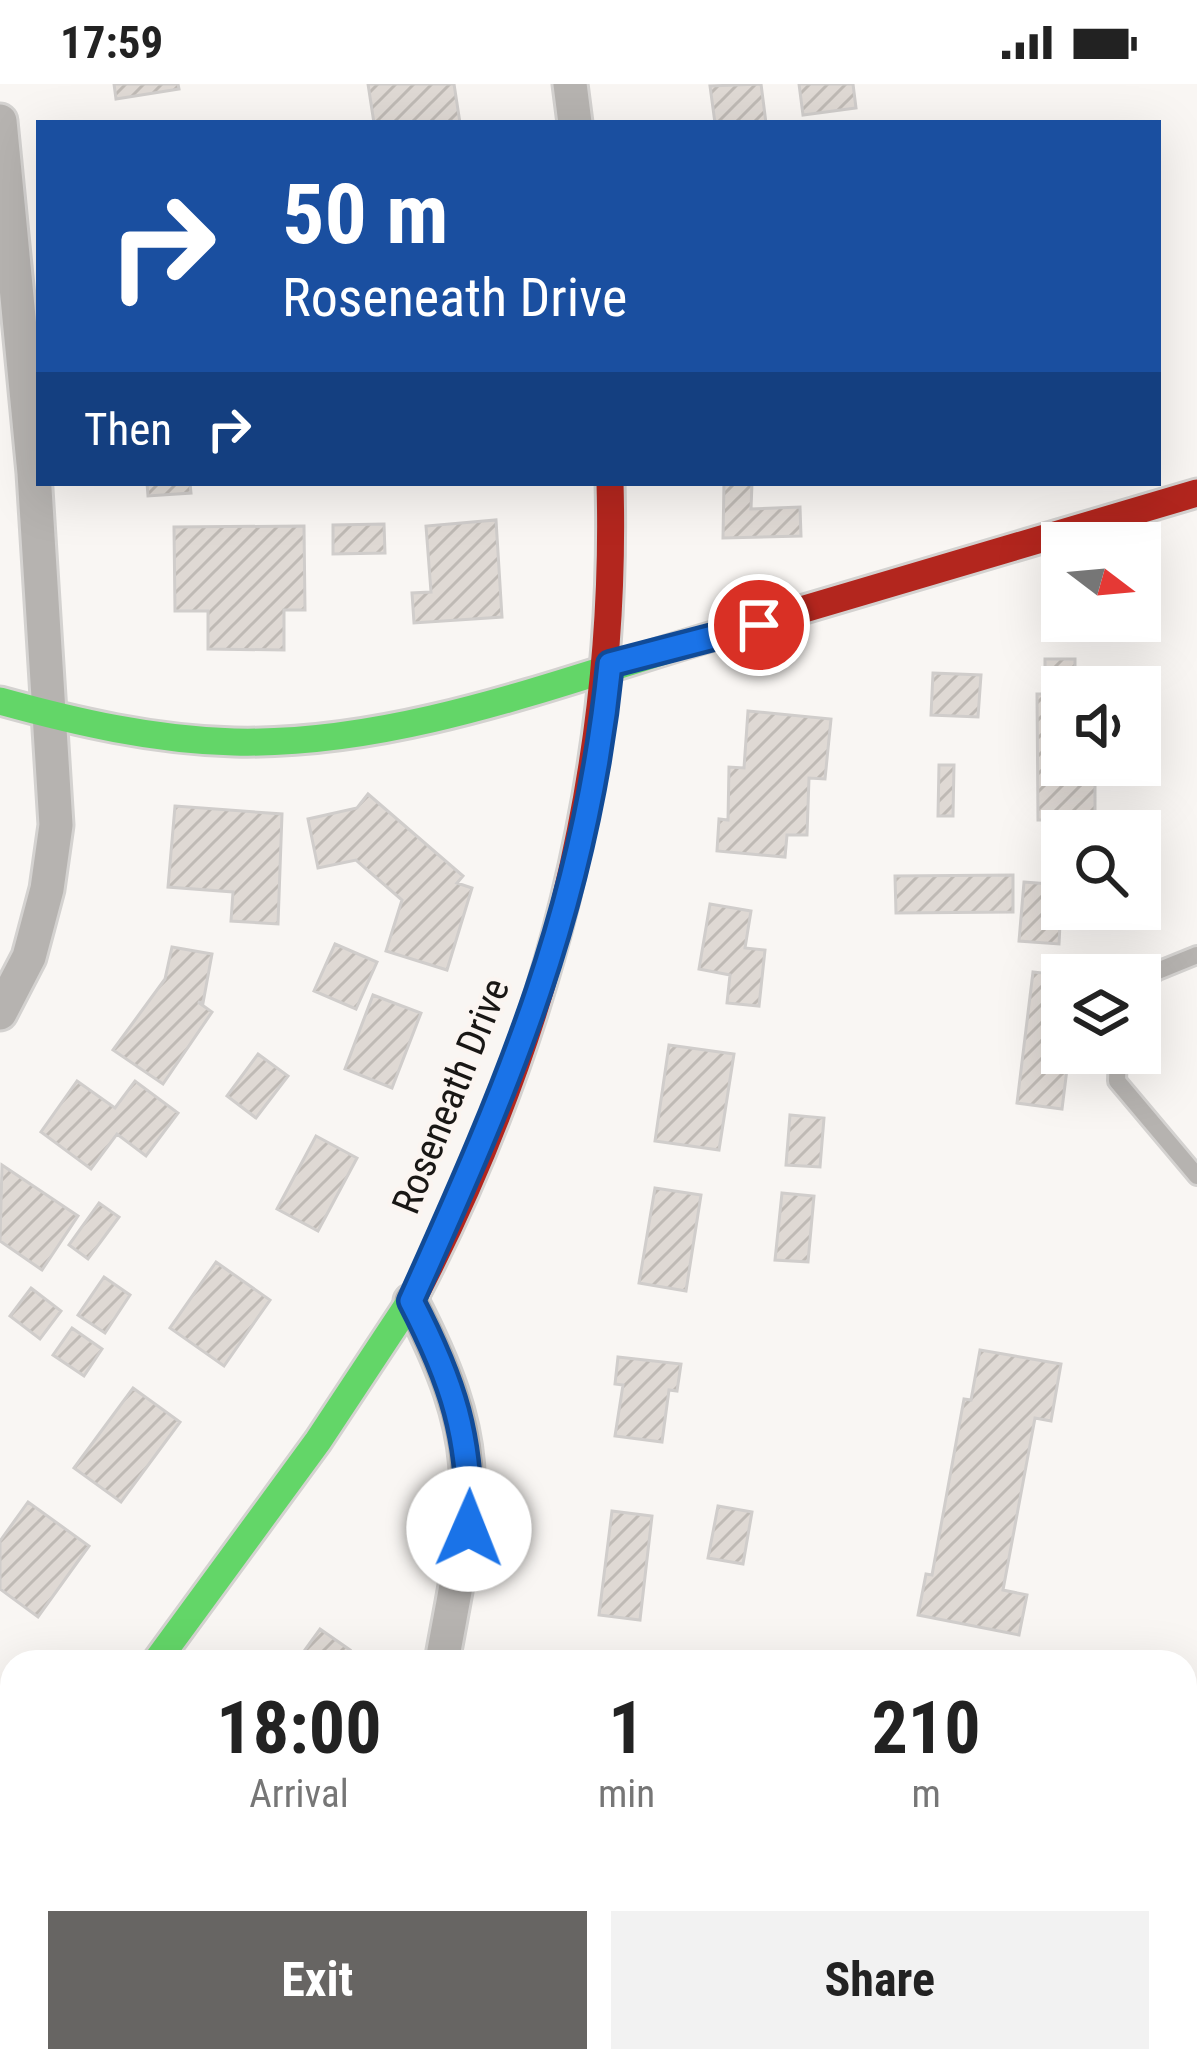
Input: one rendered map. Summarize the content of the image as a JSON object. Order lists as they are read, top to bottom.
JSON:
{
  "streets": {
    "street": ["Roseneath Drive"]
  },
  "north": "right",
  "page": {
    "status": "17:59",
    "turn": ["50 m", "Roseneath Drive"],
    "then": "Then",
    "eta": [
      "18:00",
      "Arrival",
      "1",
      "min",
      "210",
      "m"
    ],
    "buttons": ["Exit", "Share"]
  }
}
